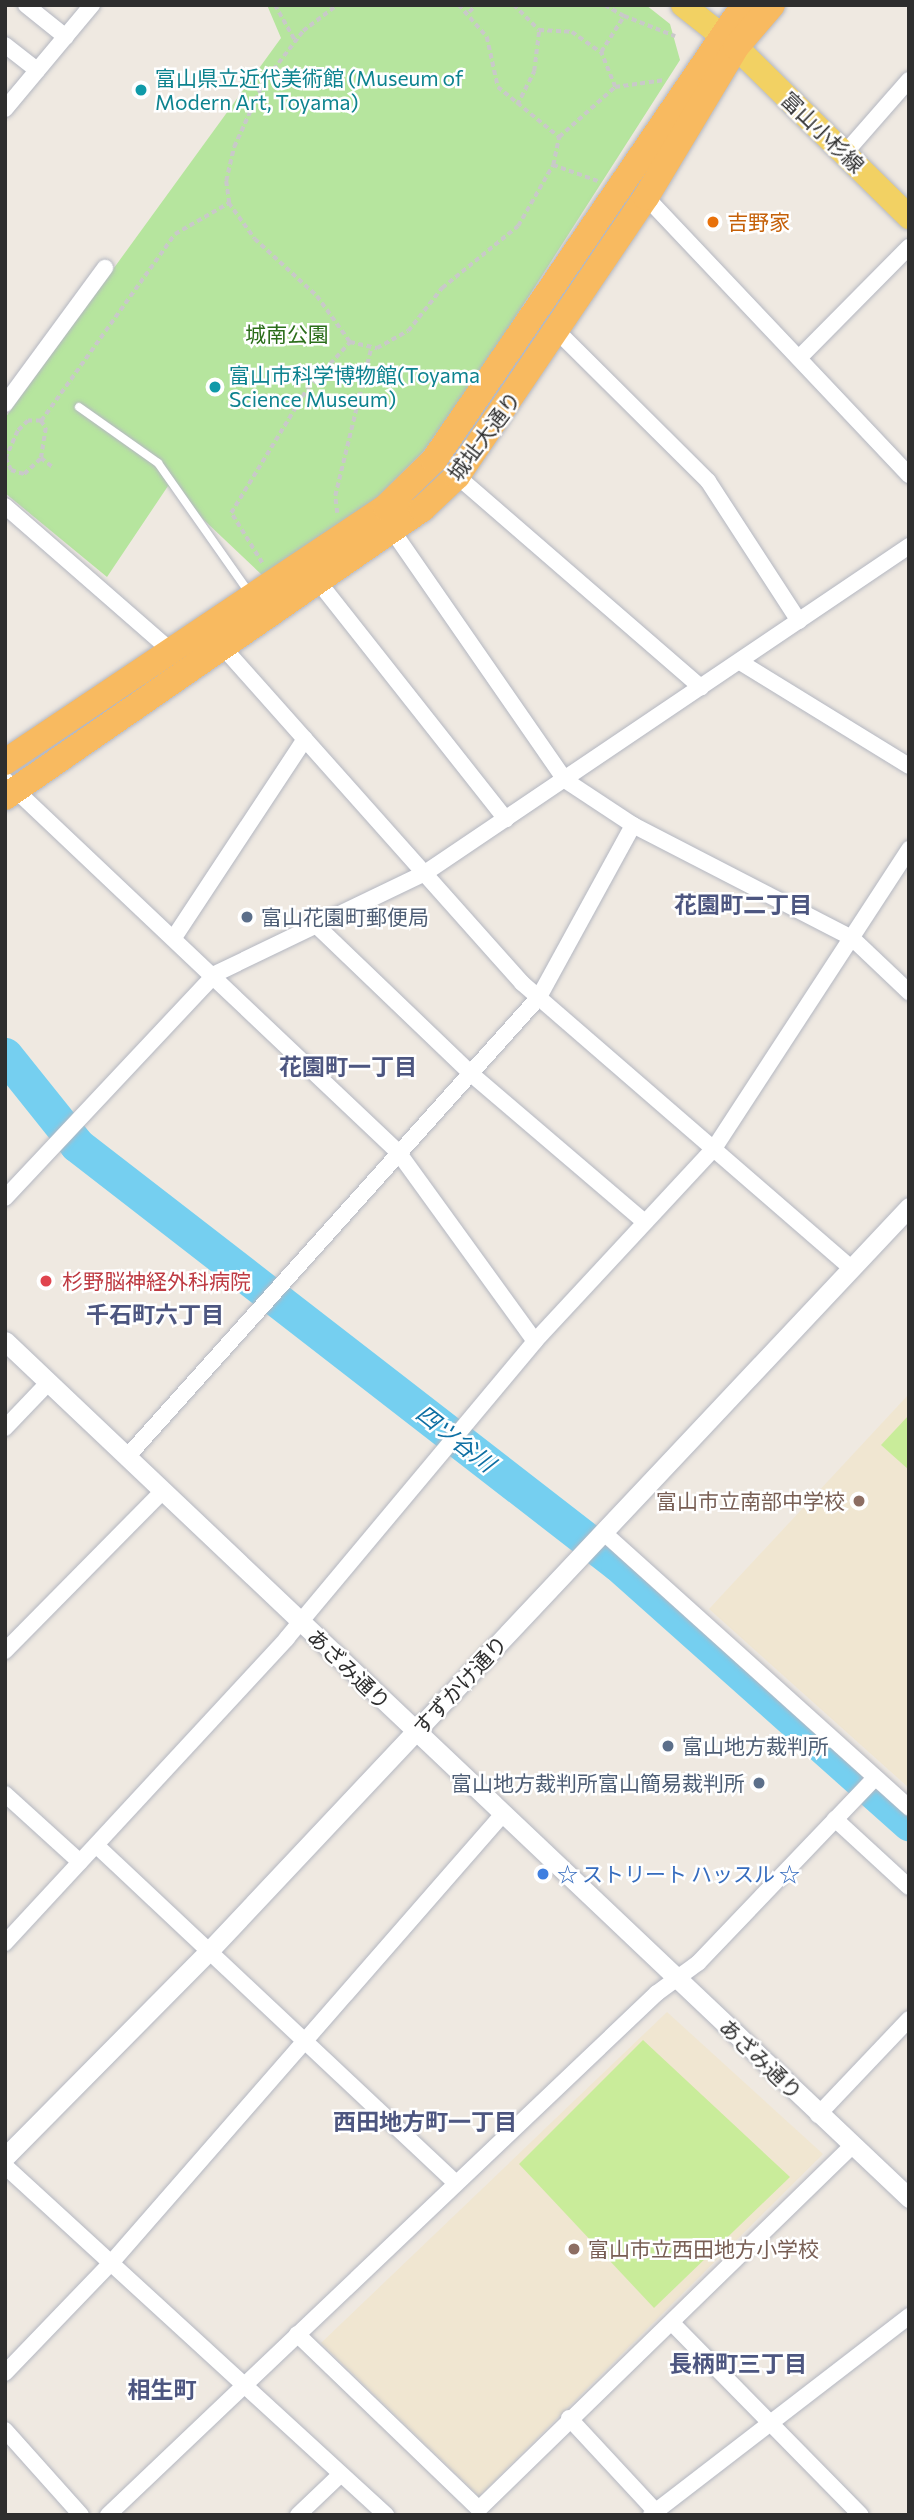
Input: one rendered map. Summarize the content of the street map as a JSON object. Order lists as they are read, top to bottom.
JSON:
{
  "streets": {
    "highway": ["城址大通り"],
    "main road": ["富山小杉線"],
    "street": ["あざみ通り", "すずかけ通り"]
  },
  "crossings": [
    ["富山小杉線", "城址大通り"],
    ["あざみ通り", "すずかけ通り"]
  ],
  "districts": [
    "花園町二丁目",
    "花園町一丁目",
    "千石町六丁目",
    "西田地方町一丁目",
    "長柄町三丁目",
    "相生町"
  ],
  "water": ["四ツ谷川"],
  "parks": ["城南公園"],
  "places": [
    "富山県立近代美術館 (Museum of Modern Art, Toyama)",
    "吉野家",
    "富山市科学博物館(Toyama Science Museum)",
    "富山花園町郵便局",
    "杉野脳神経外科病院",
    "富山市立南部中学校",
    "富山地方裁判所",
    "富山地方裁判所富山簡易裁判所",
    "☆ ストリート ハッスル ☆",
    "富山市立西田地方小学校"
  ]
}
